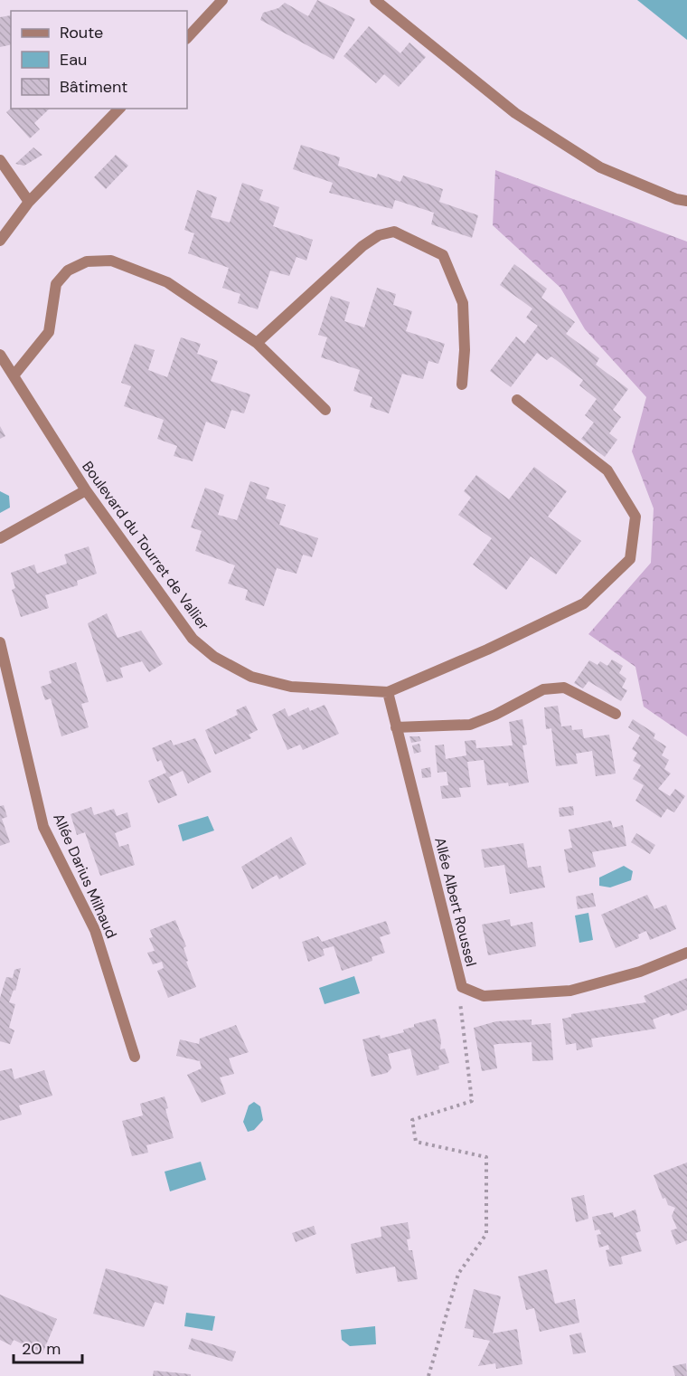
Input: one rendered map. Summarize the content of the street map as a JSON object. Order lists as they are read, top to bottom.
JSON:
{
  "streets": {
    "street": ["Boulevard du Tourret de Vallier", "Allée Darius Milhaud", "Allée Albert Roussel"]
  },
  "crossings": [
    ["Boulevard du Tourret de Vallier", "Allée Albert Roussel"]
  ],
  "legend": ["Route", "Eau", "Bâtiment"],
  "scale_bar": "20 m"
}
